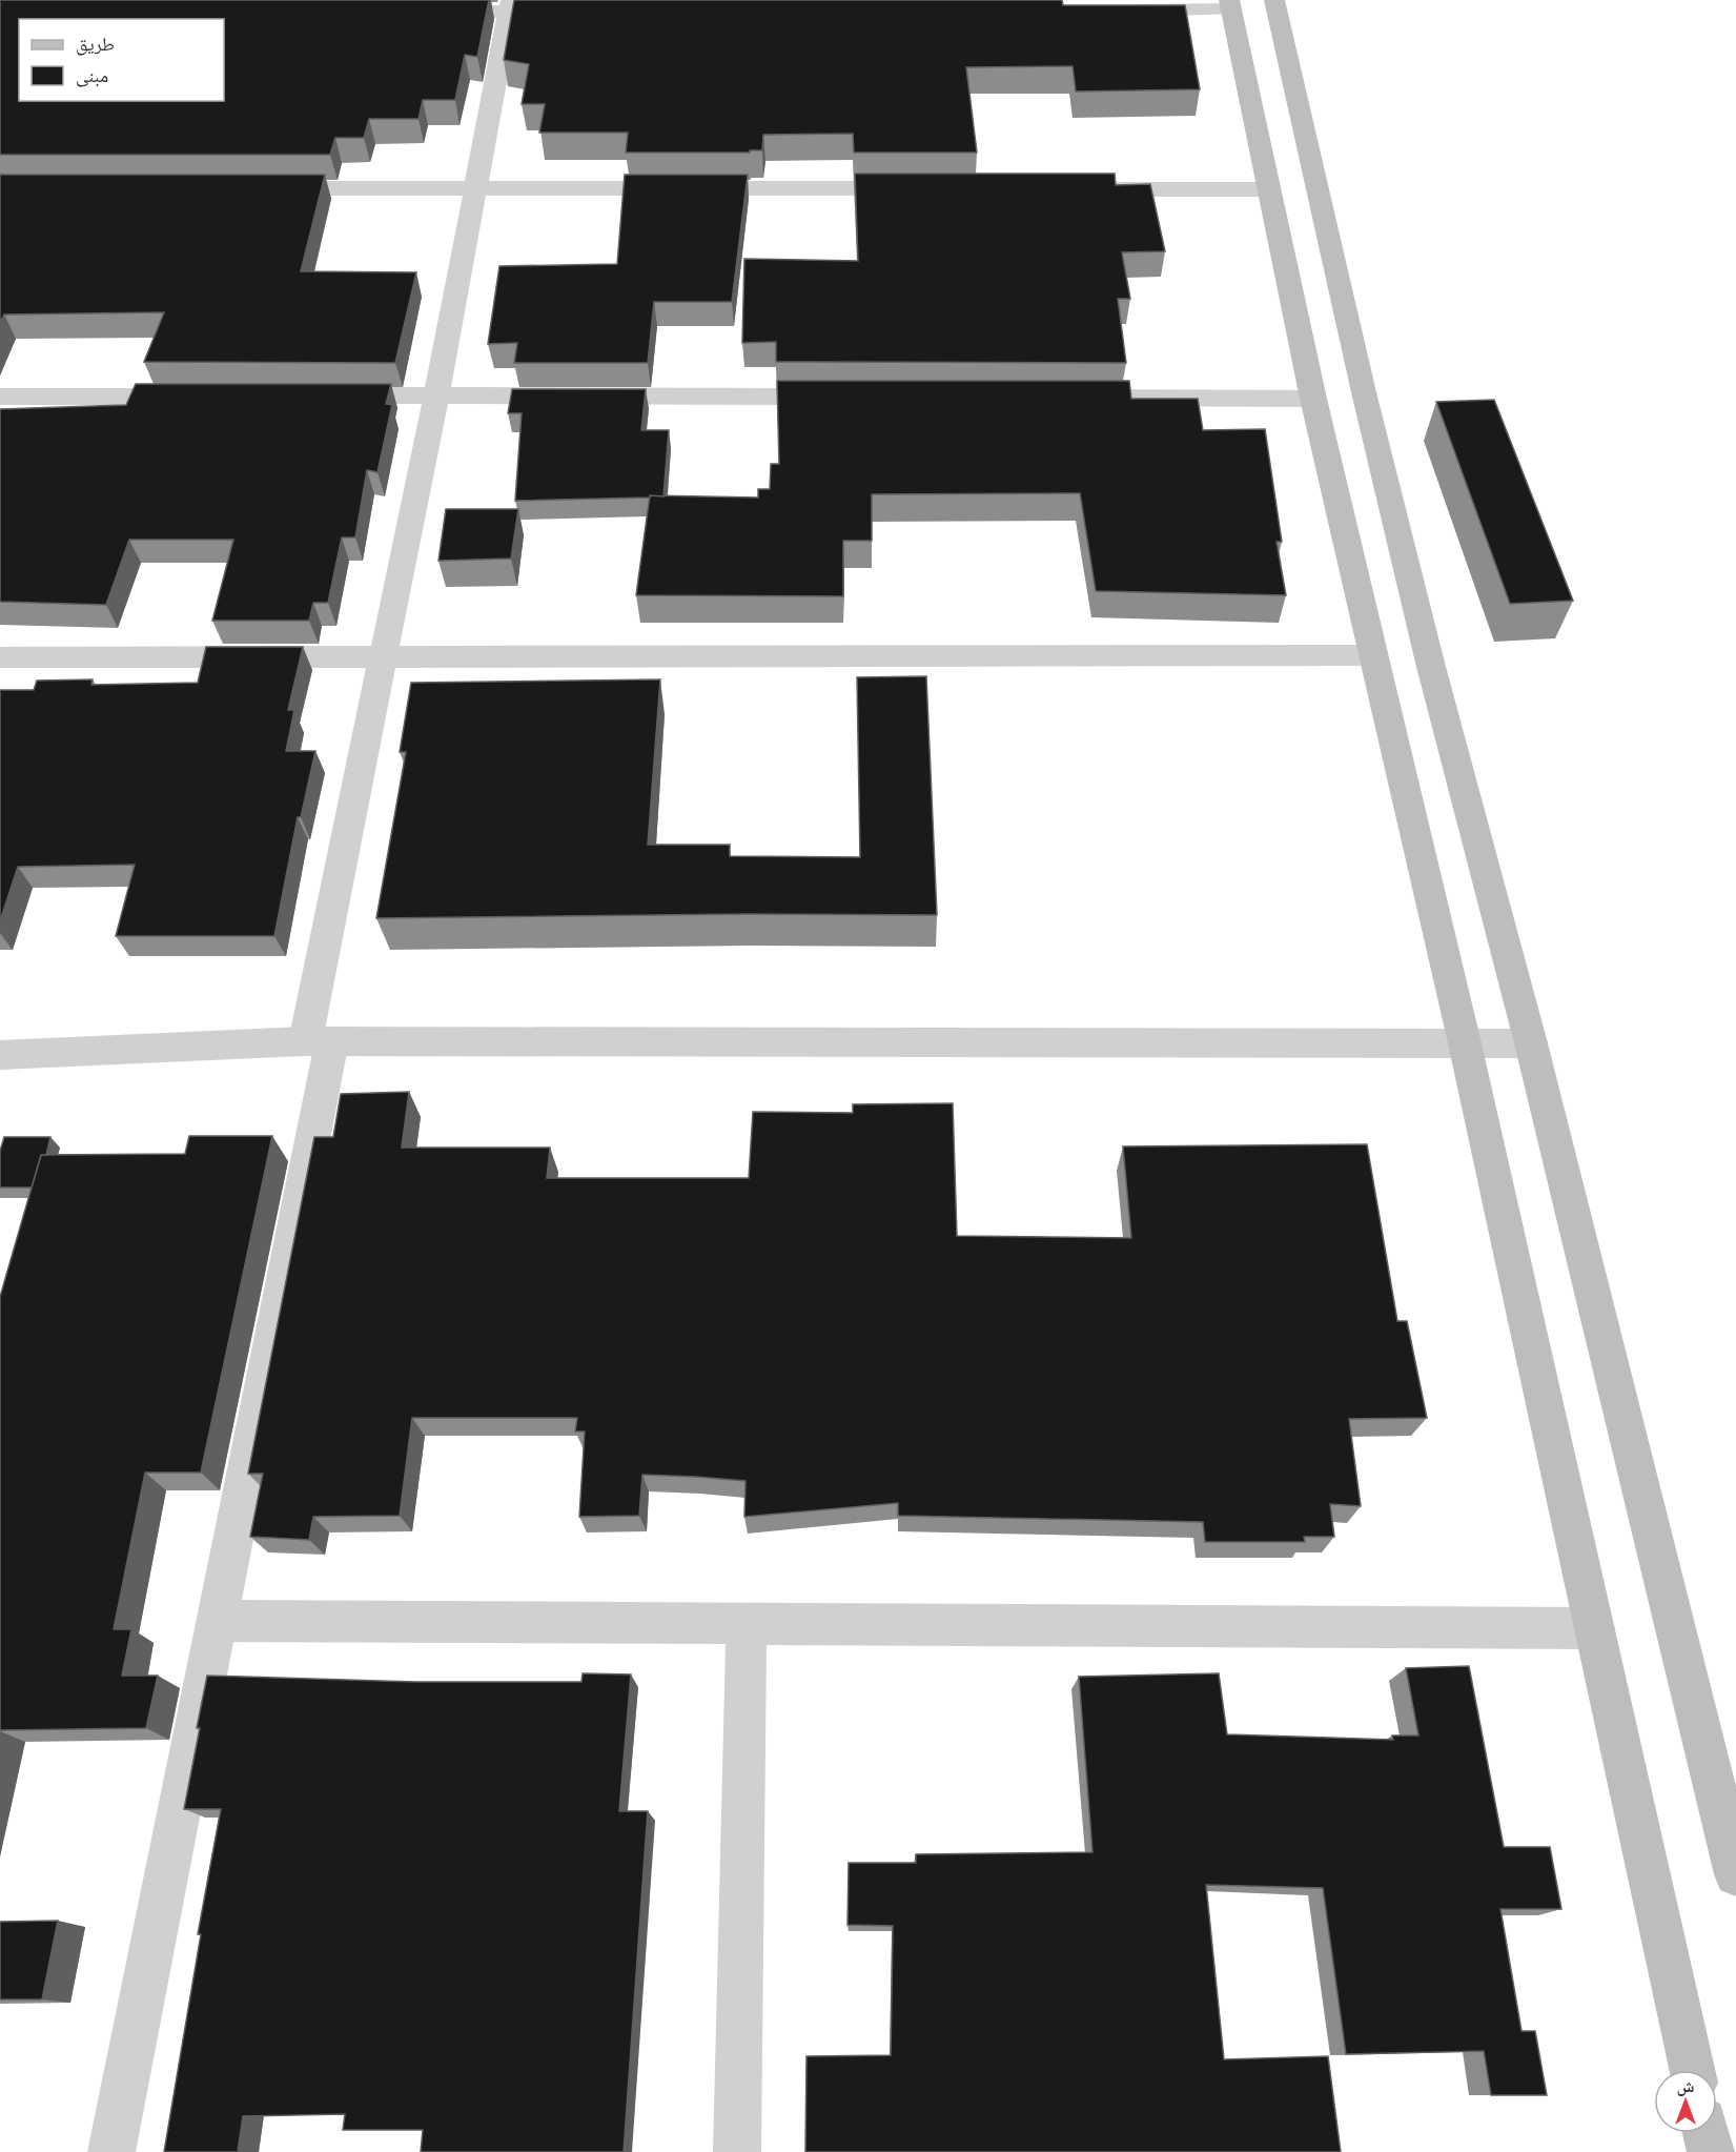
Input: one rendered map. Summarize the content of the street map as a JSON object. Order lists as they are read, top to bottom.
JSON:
{
  "legend": ["طريق", "مبنى"],
  "north": "top"
}
